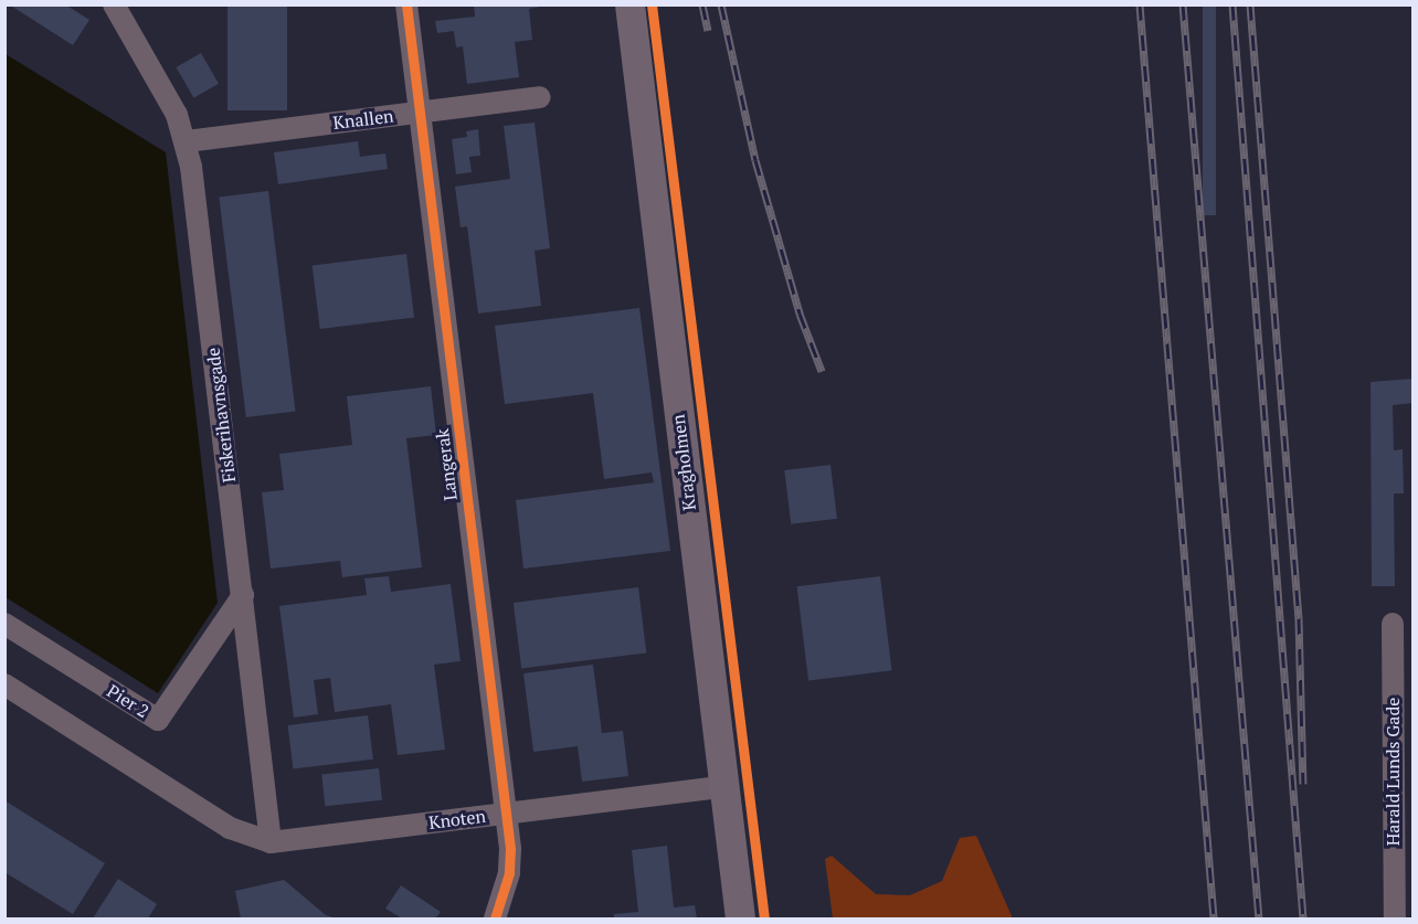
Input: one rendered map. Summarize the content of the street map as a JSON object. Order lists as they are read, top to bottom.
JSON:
{
  "streets": {
    "street": [
      "Knallen",
      "Fiskerihavnsgade",
      "Kragholmen",
      "Langerak",
      "Pier 2",
      "Harald Lunds Gade",
      "Knoten"
    ]
  },
  "crossings": [
    ["Knallen", "Fiskerihavnsgade"],
    ["Knallen", "Langerak"],
    ["Fiskerihavnsgade", "Pier 2"],
    ["Fiskerihavnsgade", "Knoten"],
    ["Kragholmen", "Knoten"],
    ["Langerak", "Knoten"]
  ]
}
